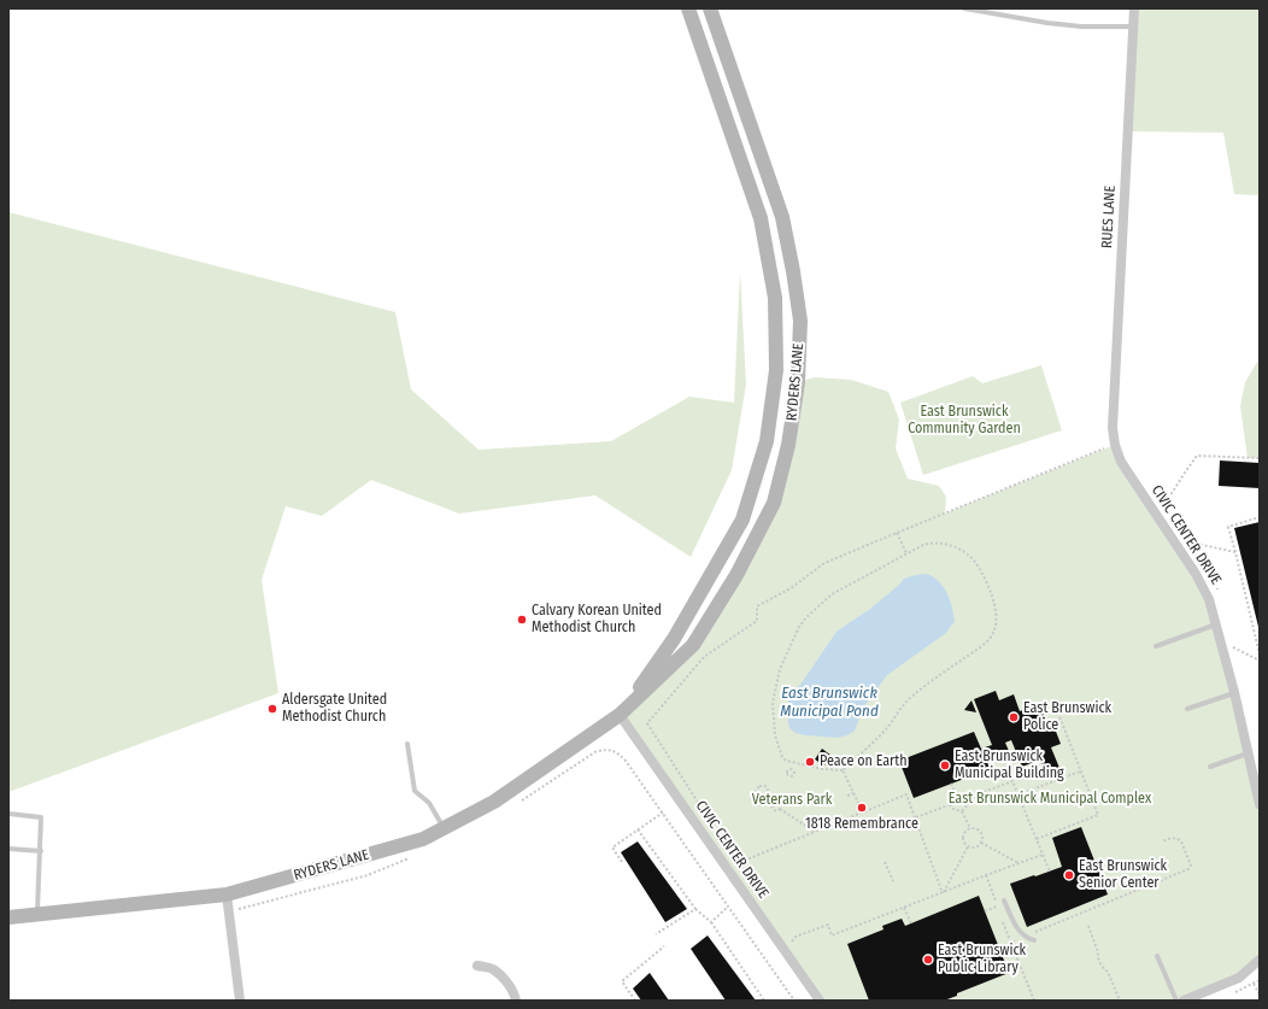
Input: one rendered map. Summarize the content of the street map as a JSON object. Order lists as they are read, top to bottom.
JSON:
{
  "streets": {
    "main road": ["RYDERS LANE"],
    "street": ["RUES LANE", "CIVIC CENTER DRIVE"]
  },
  "crossings": [
    ["RUES LANE", "CIVIC CENTER DRIVE"],
    ["RYDERS LANE", "CIVIC CENTER DRIVE"]
  ],
  "water": ["East Brunswick Municipal Pond"],
  "parks": ["East Brunswick Community Garden", "East Brunswick Municipal Complex", "Veterans Park"],
  "places": [
    "Calvary Korean United Methodist Church",
    "Aldersgate United Methodist Church",
    "East Brunswick Police",
    "Peace on Earth",
    "East Brunswick Municipal Building",
    "1818 Remembrance",
    "East Brunswick Senior Center",
    "East Brunswick Public Library"
  ]
}
